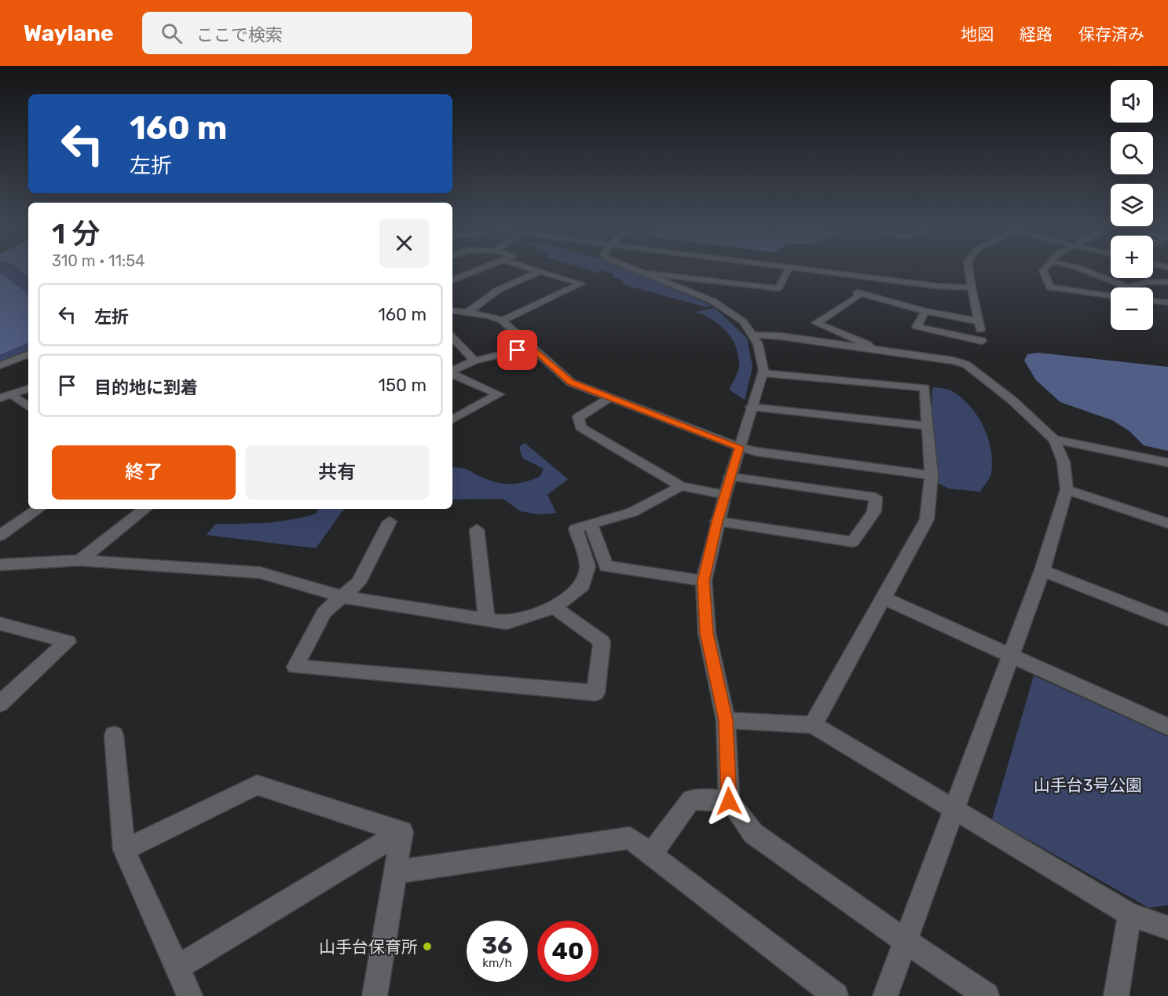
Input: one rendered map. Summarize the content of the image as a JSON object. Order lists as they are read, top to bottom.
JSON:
{
  "parks": ["山手台3号公園"],
  "places": ["山手台保育所"],
  "page": {
    "header": "Waylane",
    "search": "ここで検索",
    "nav": ["地図", "経路", "保存済み"],
    "map_buttons": ["+", "−"],
    "turn": ["160 m", "左折"],
    "heading": ["1 分", "310 m · 11:54"],
    "list": [
      {
        "name": "左折",
        "value": "160 m"
      },
      {
        "name": "目的地に到着",
        "value": "150 m"
      }
    ],
    "buttons": ["終了", "共有"],
    "speed": "36 km/h",
    "limit": "40"
  }
}
